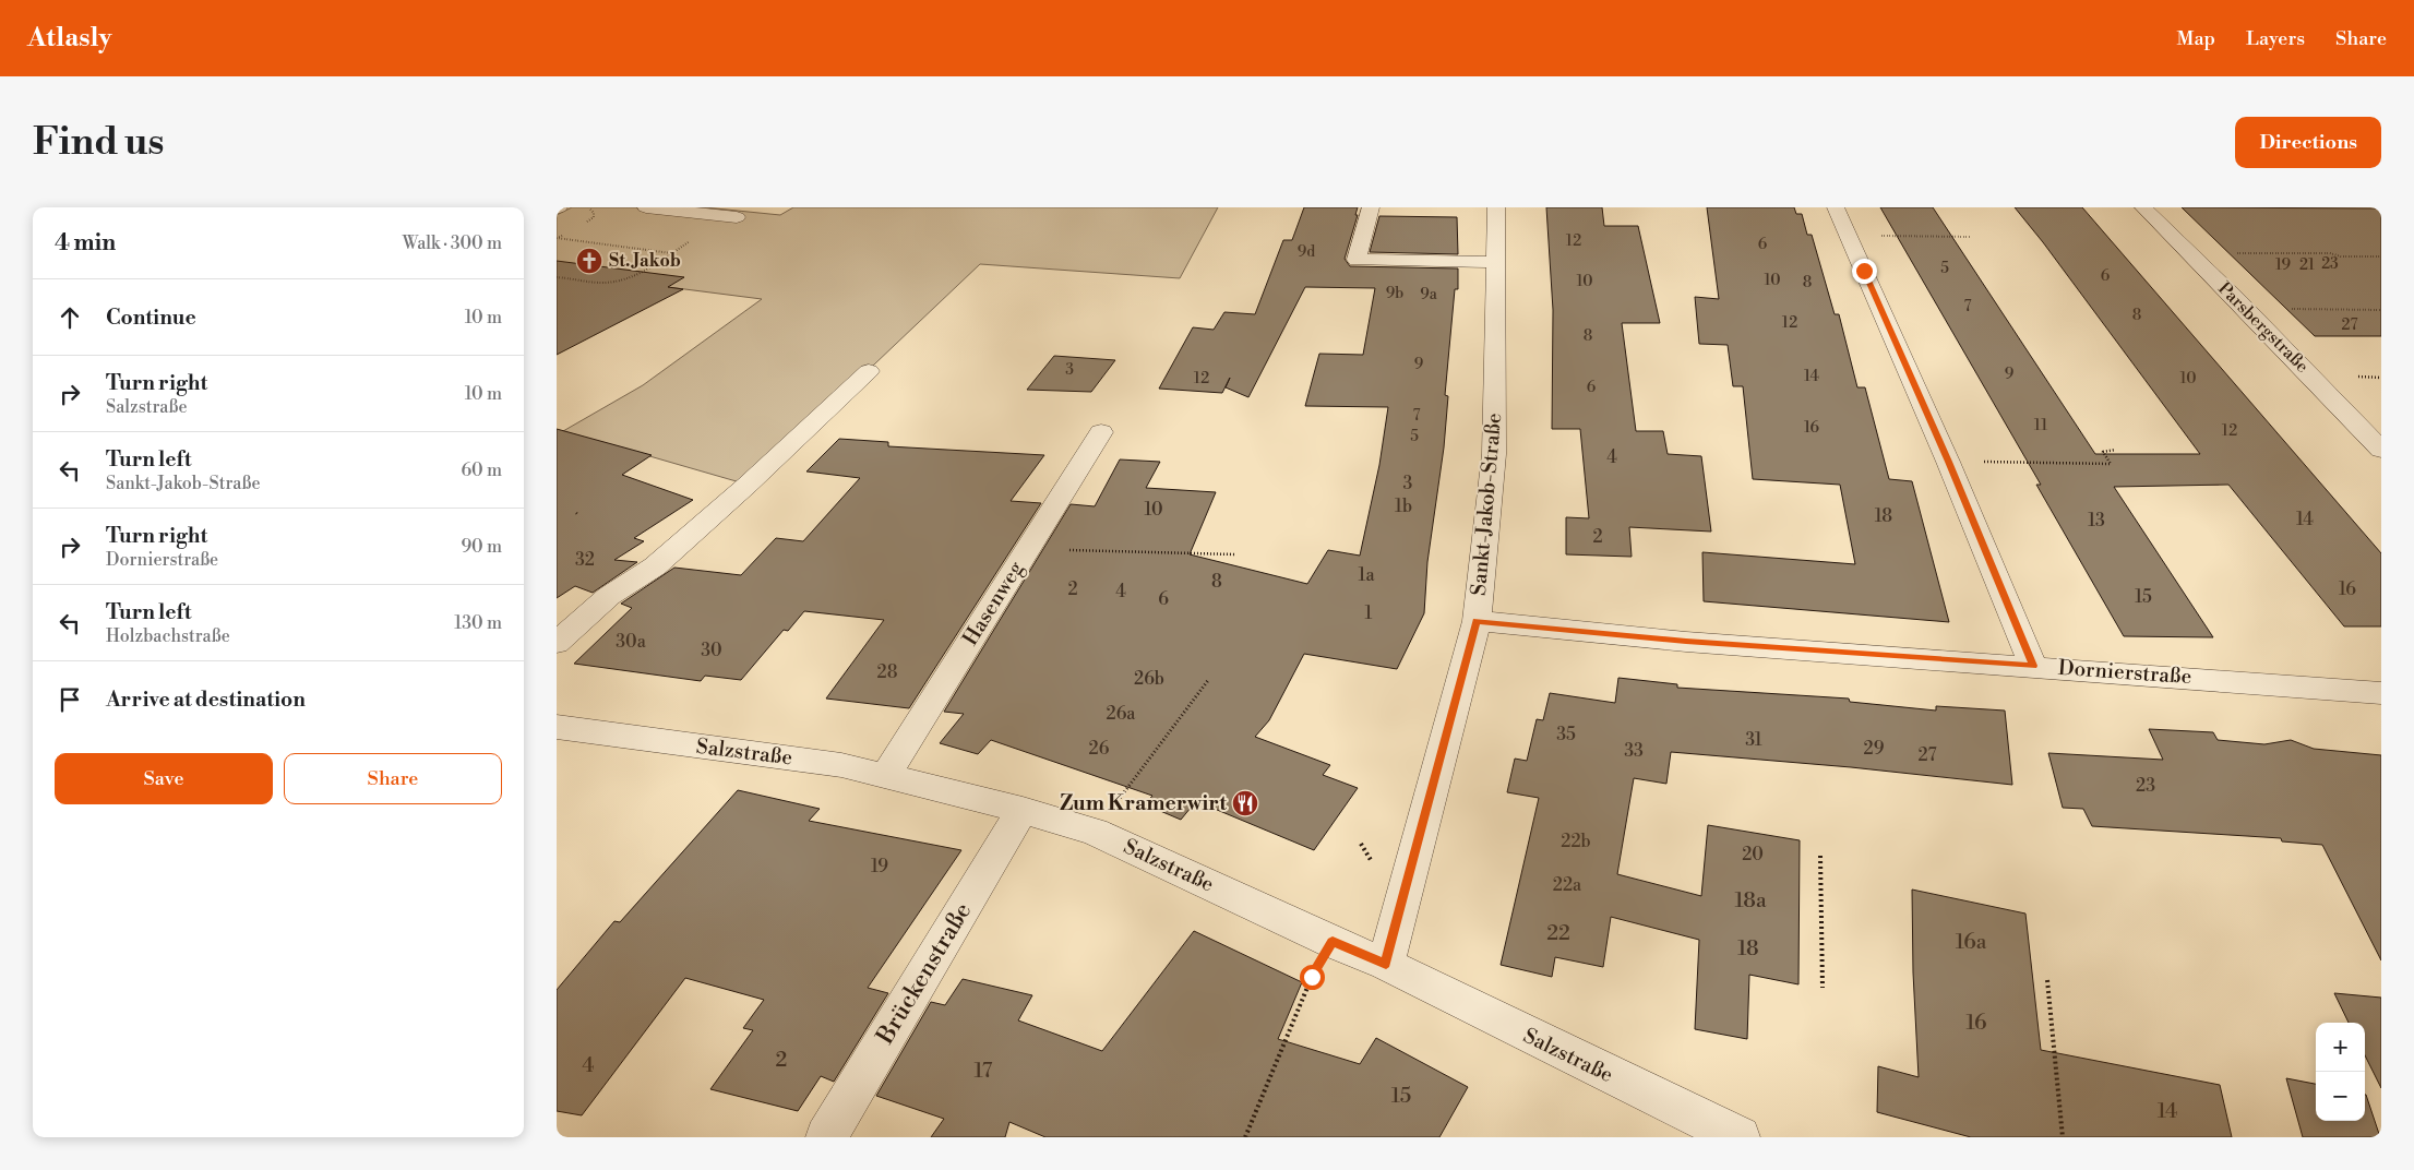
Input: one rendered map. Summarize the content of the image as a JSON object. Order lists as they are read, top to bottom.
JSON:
{
  "streets": {
    "street": [
      "Parsbergstraße",
      "Sankt-Jakob-Straße",
      "Hasenweg",
      "Dornierstraße",
      "Salzstraße",
      "Brückenstraße"
    ]
  },
  "crossings": [
    ["Sankt-Jakob-Straße", "Dornierstraße"],
    ["Sankt-Jakob-Straße", "Salzstraße"],
    ["Hasenweg", "Salzstraße"],
    ["Salzstraße", "Brückenstraße"]
  ],
  "places": {
    "church": ["St. Jakob"],
    "restaurant": ["Zum Kramerwirt"]
  },
  "house_numbers": [
    "12",
    "6",
    "9d",
    "23",
    "19",
    "21",
    "5",
    "6",
    "10",
    "10",
    "8",
    "9b",
    "9a",
    "7",
    "8",
    "12",
    "27",
    "8",
    "9",
    "3",
    "9",
    "14",
    "12",
    "10",
    "6",
    "7",
    "11",
    "16",
    "12",
    "5",
    "4",
    "3",
    "1b",
    "10",
    "18",
    "14",
    "13",
    "2",
    "32",
    "1a",
    "8",
    "2",
    "16",
    "4",
    "15",
    "6",
    "1",
    "30a",
    "30",
    "28",
    "26b",
    "26a",
    "35",
    "31",
    "26",
    "29",
    "33",
    "27",
    "23",
    "22b",
    "20",
    "19",
    "22a",
    "18a",
    "22",
    "16a",
    "18",
    "16",
    "2",
    "4",
    "17",
    "15",
    "14"
  ],
  "page": {
    "header": "Atlasly",
    "nav": ["Map", "Layers", "Share"],
    "buttons": [
      "Directions",
      ["Save", "Share"]
    ],
    "title": "Find us",
    "heading": ["4 min", "Walk · 300 m"],
    "list": [
      ["Continue", "10 m"],
      ["Turn right", "Salzstraße", "10 m"],
      ["Turn left", "Sankt-Jakob-Straße", "60 m"],
      ["Turn right", "Dornierstraße", "90 m"],
      ["Turn left", "Holzbachstraße", "130 m"],
      "Arrive at destination"
    ],
    "map_buttons": ["+", "−"]
  }
}
